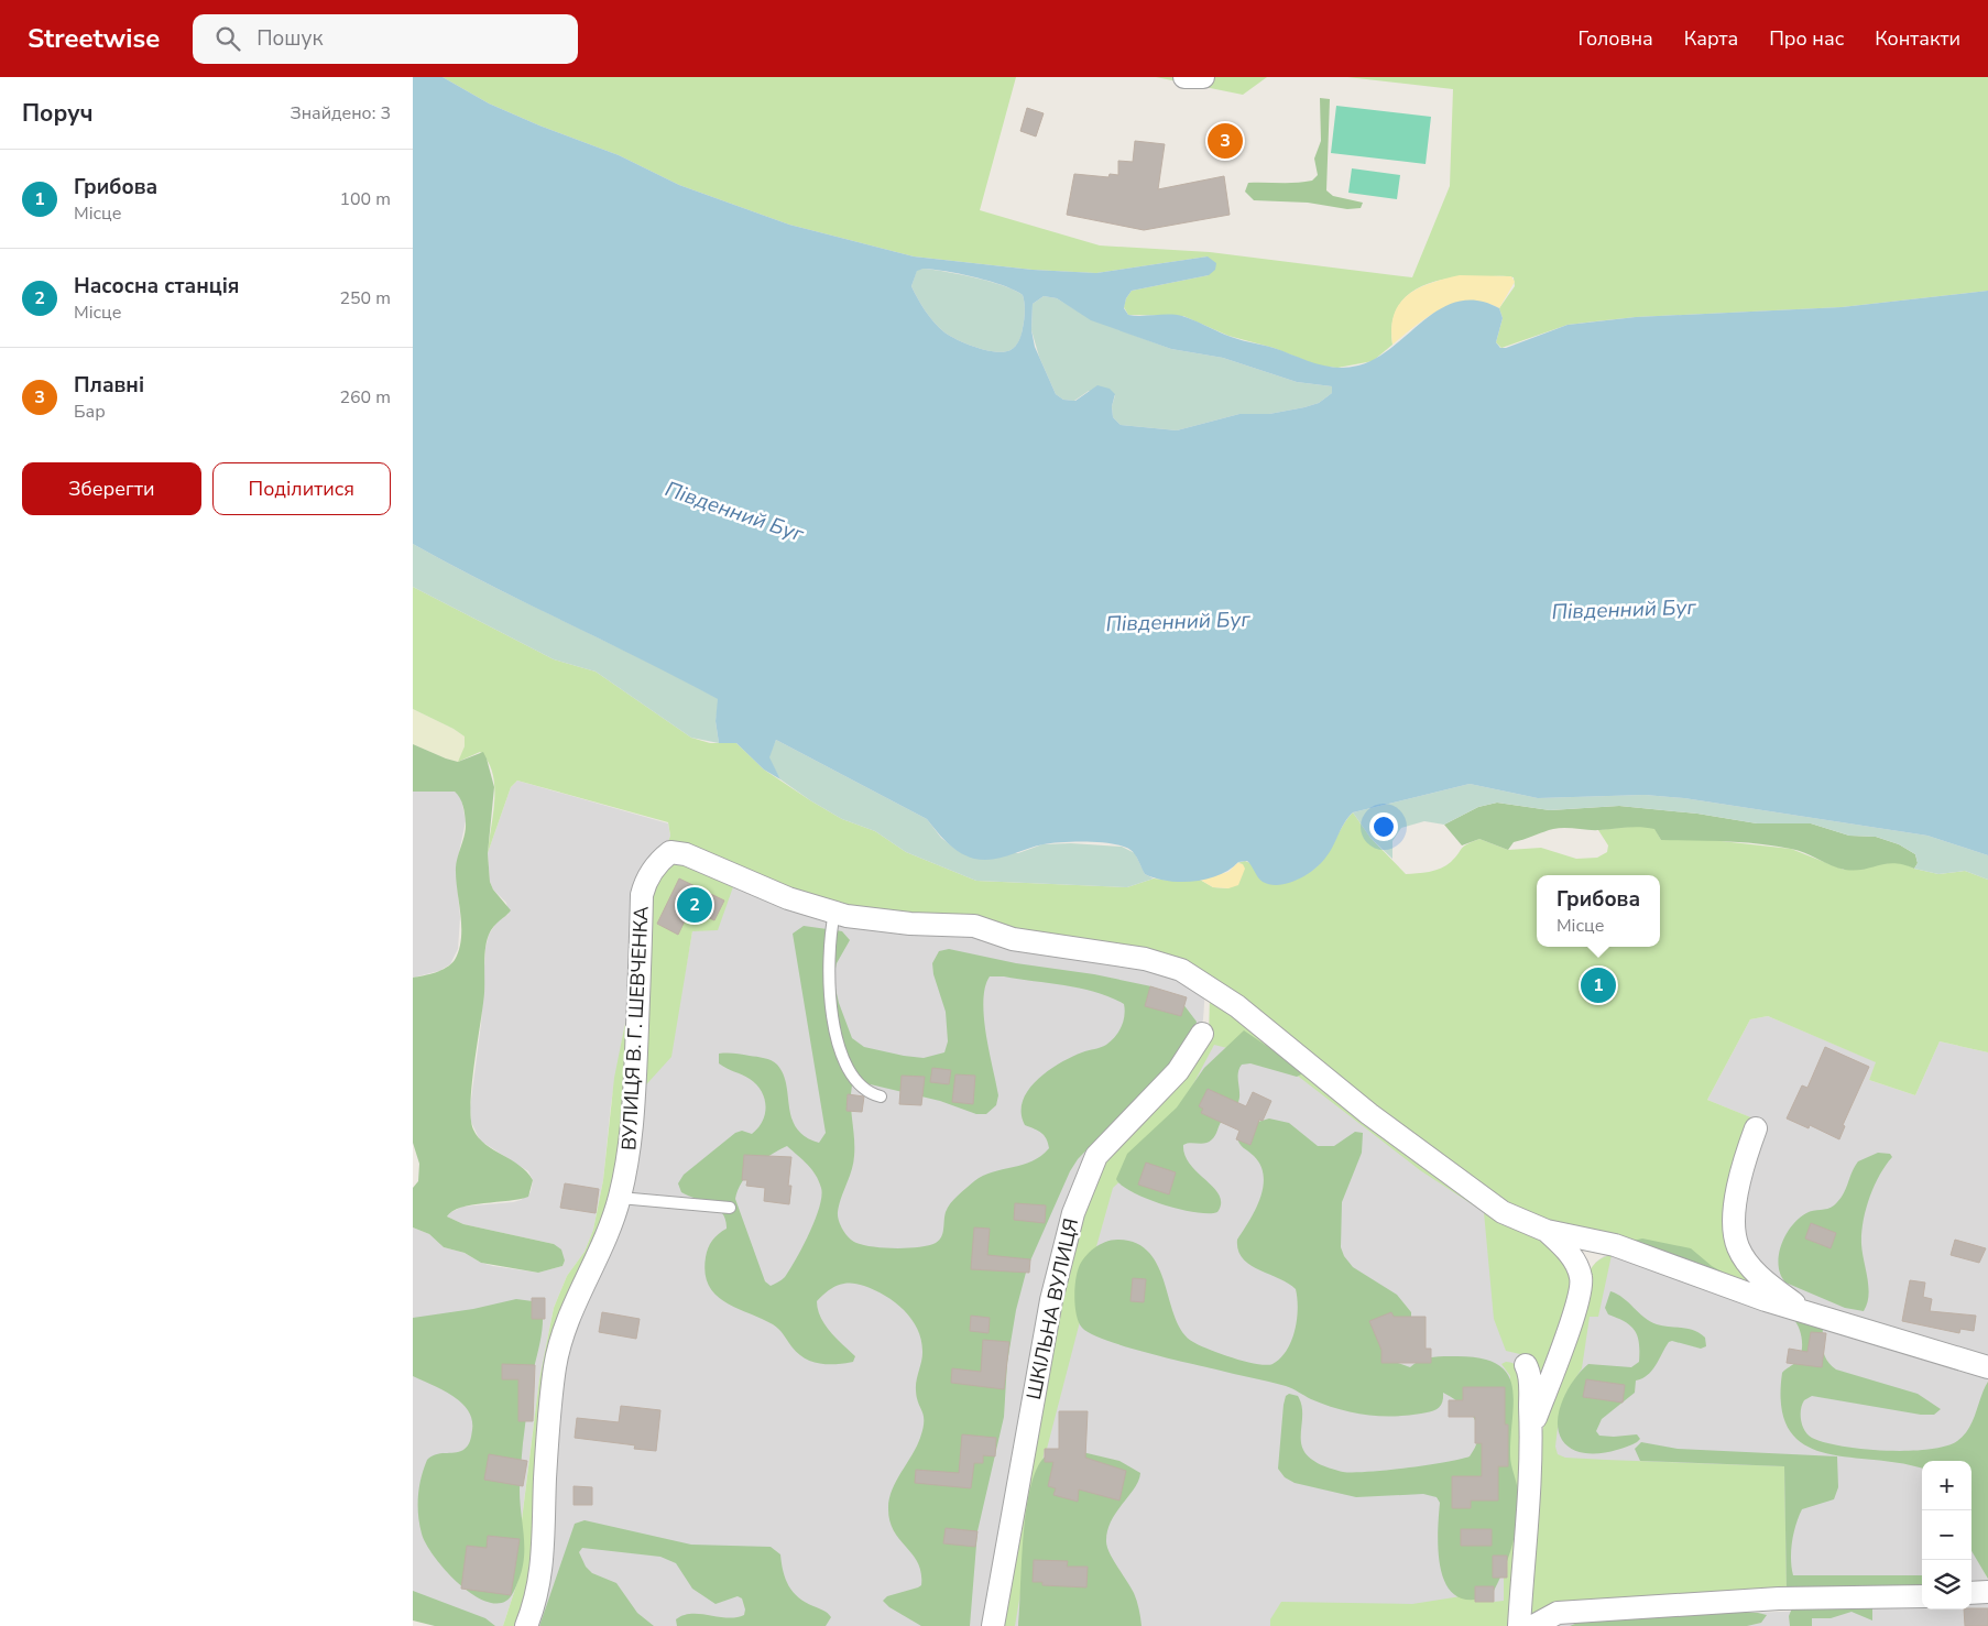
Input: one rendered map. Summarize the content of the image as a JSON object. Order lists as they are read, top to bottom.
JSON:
{
  "streets": {
    "street": ["ВУЛИЦЯ В. Г. ШЕВЧЕНКА", "ШКІЛЬНА ВУЛИЦЯ"]
  },
  "water": ["Південний Буг"],
  "page": {
    "header": "Streetwise",
    "search": "Пошук",
    "nav": [
      "Головна",
      "Карта",
      "Про нас",
      "Контакти"
    ],
    "heading": ["Поруч", "Знайдено: 3"],
    "pins": ["3", "2", "1"],
    "list": [
      {
        "mark": "1",
        "name": "Грибова",
        "note": "Місце",
        "value": "100 m"
      },
      {
        "mark": "2",
        "name": "Насосна станція",
        "note": "Місце",
        "value": "250 m"
      },
      {
        "mark": "3",
        "name": "Плавні",
        "note": "Бар",
        "value": "260 m"
      }
    ],
    "buttons": ["Зберегти", "Поділитися"],
    "popup": ["Грибова", "Місце"],
    "map_buttons": ["+", "−"]
  }
}
